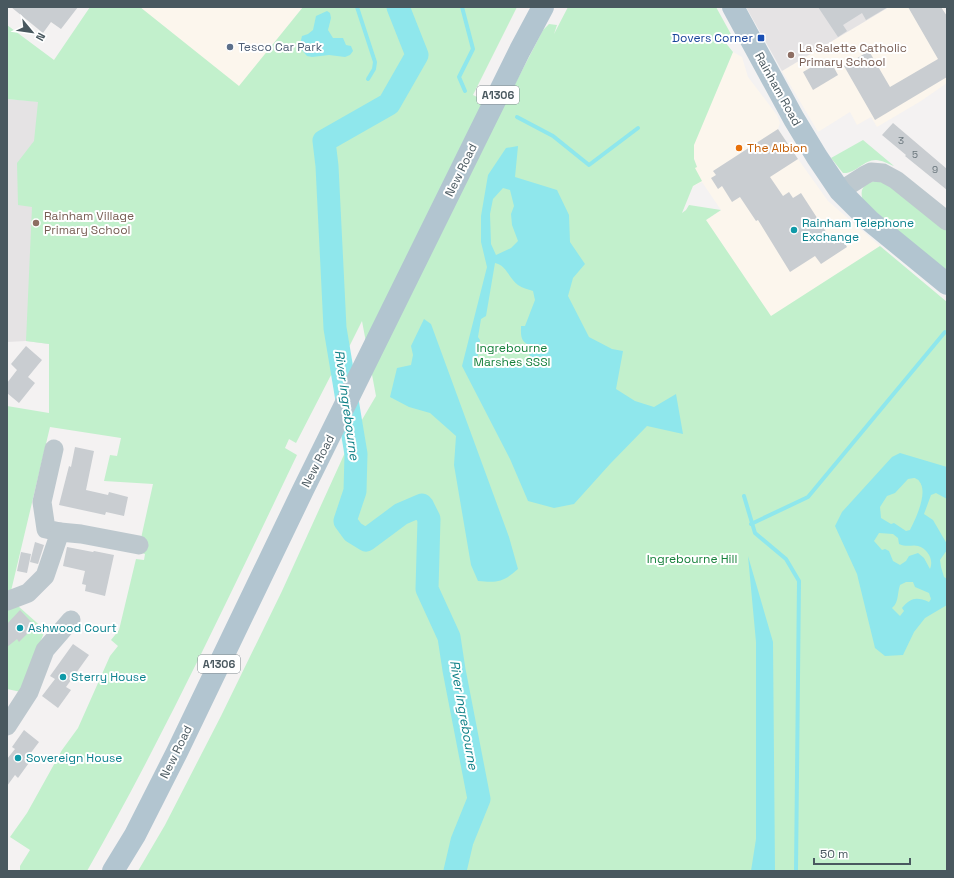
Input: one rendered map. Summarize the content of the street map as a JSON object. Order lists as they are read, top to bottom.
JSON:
{
  "streets": {
    "main road": ["Rainham Road", "A1306", "New Road"]
  },
  "water": ["River Ingrebourne"],
  "parks": ["Ingrebourne Marshes SSSI", "Ingrebourne Hill"],
  "places": {
    "transit": ["Dovers Corner"],
    "other": [
      "Tesco Car Park",
      "La Salette Catholic Primary School",
      "The Albion",
      "Rainham Village Primary School",
      "Rainham Telephone Exchange",
      "Ashwood Court",
      "Sterry House",
      "Sovereign House"
    ]
  },
  "house_numbers": ["3", "5", "9"],
  "scale_bar": "50 m",
  "north": "bottom right"
}
